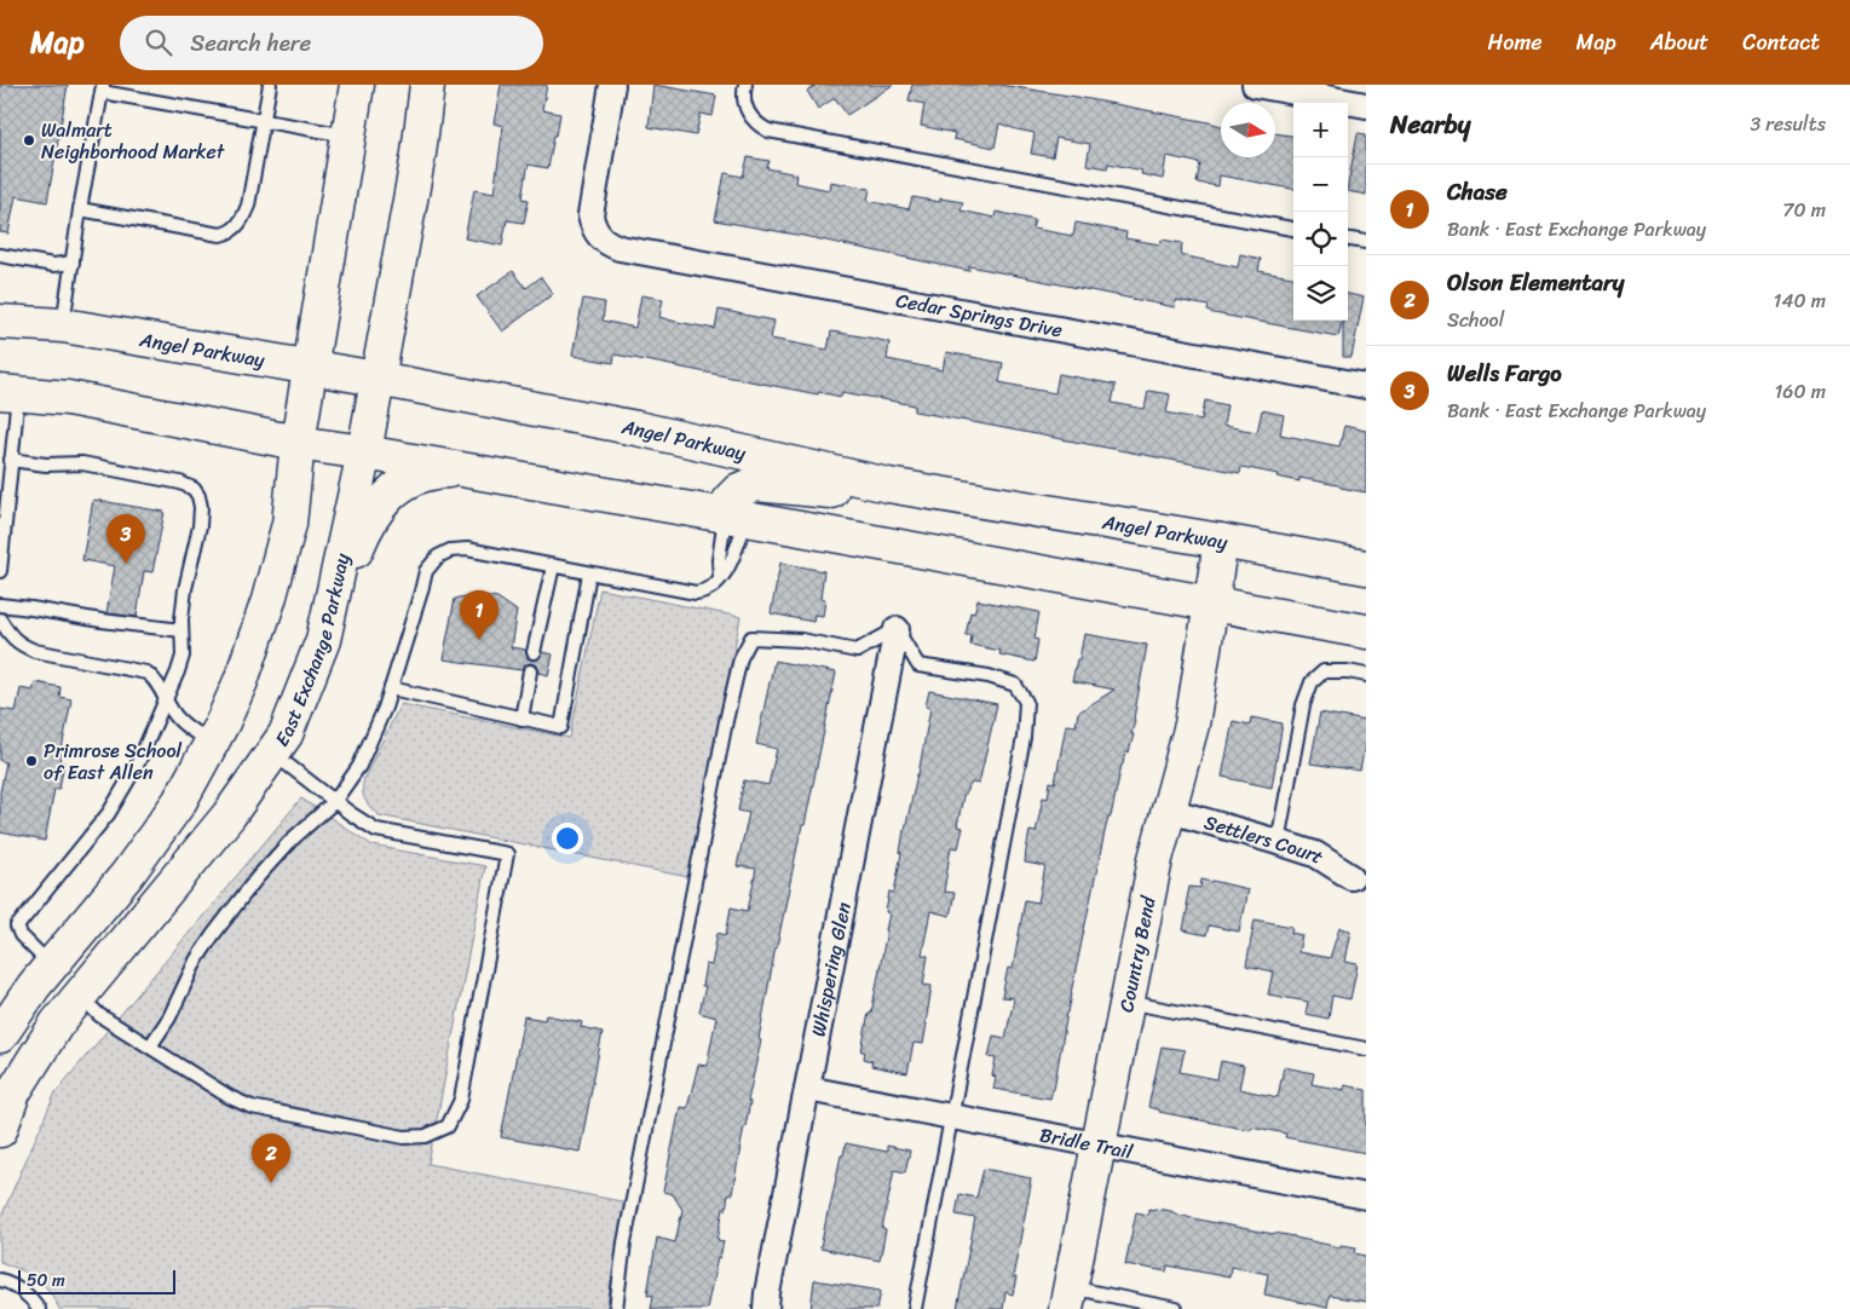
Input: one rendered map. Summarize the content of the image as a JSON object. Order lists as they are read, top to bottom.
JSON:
{
  "streets": {
    "main road": ["Angel Parkway", "East Exchange Parkway", "Country Bend"],
    "street": [
      "Cedar Springs Drive",
      "Settlers Court",
      "Whispering Glen",
      "Bridle Trail"
    ]
  },
  "crossings": [
    ["Angel Parkway", "East Exchange Parkway"],
    ["Angel Parkway", "Country Bend"],
    ["Settlers Court", "Country Bend"],
    ["Country Bend", "Bridle Trail"],
    ["Whispering Glen", "Bridle Trail"]
  ],
  "places": ["Walmart Neighborhood Market", "Primrose School of East Allen"],
  "scale_bar": "50 m",
  "north": "right",
  "page": {
    "header": "Map",
    "search": "Search here",
    "nav": [
      "Home",
      "Map",
      "About",
      "Contact"
    ],
    "heading": ["Nearby", "3 results"],
    "map_buttons": ["+", "−"],
    "list": [
      {
        "mark": "1",
        "name": "Chase",
        "note": "Bank · East Exchange Parkway",
        "value": "70 m"
      },
      {
        "mark": "2",
        "name": "Olson Elementary",
        "note": "School",
        "value": "140 m"
      },
      {
        "mark": "3",
        "name": "Wells Fargo",
        "note": "Bank · East Exchange Parkway",
        "value": "160 m"
      }
    ],
    "pins": ["3", "1", "2"],
    "scale": "50 m"
  }
}
